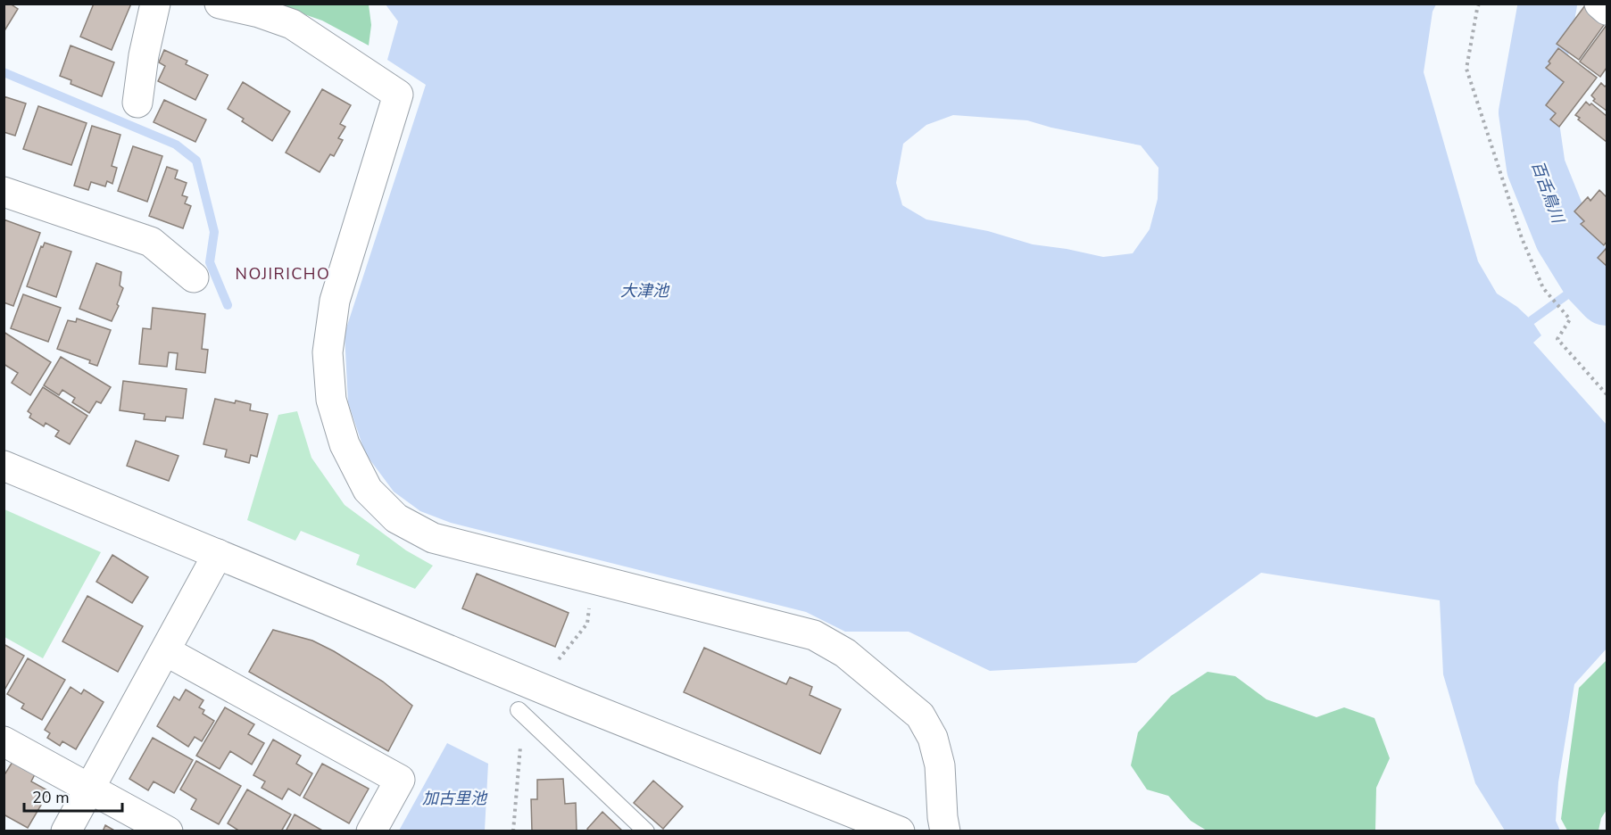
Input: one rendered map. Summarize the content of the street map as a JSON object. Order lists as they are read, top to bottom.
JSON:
{
  "districts": ["NOJIRICHO"],
  "water": ["百舌鳥川", "大津池", "加古里池"],
  "scale_bar": "20 m"
}
